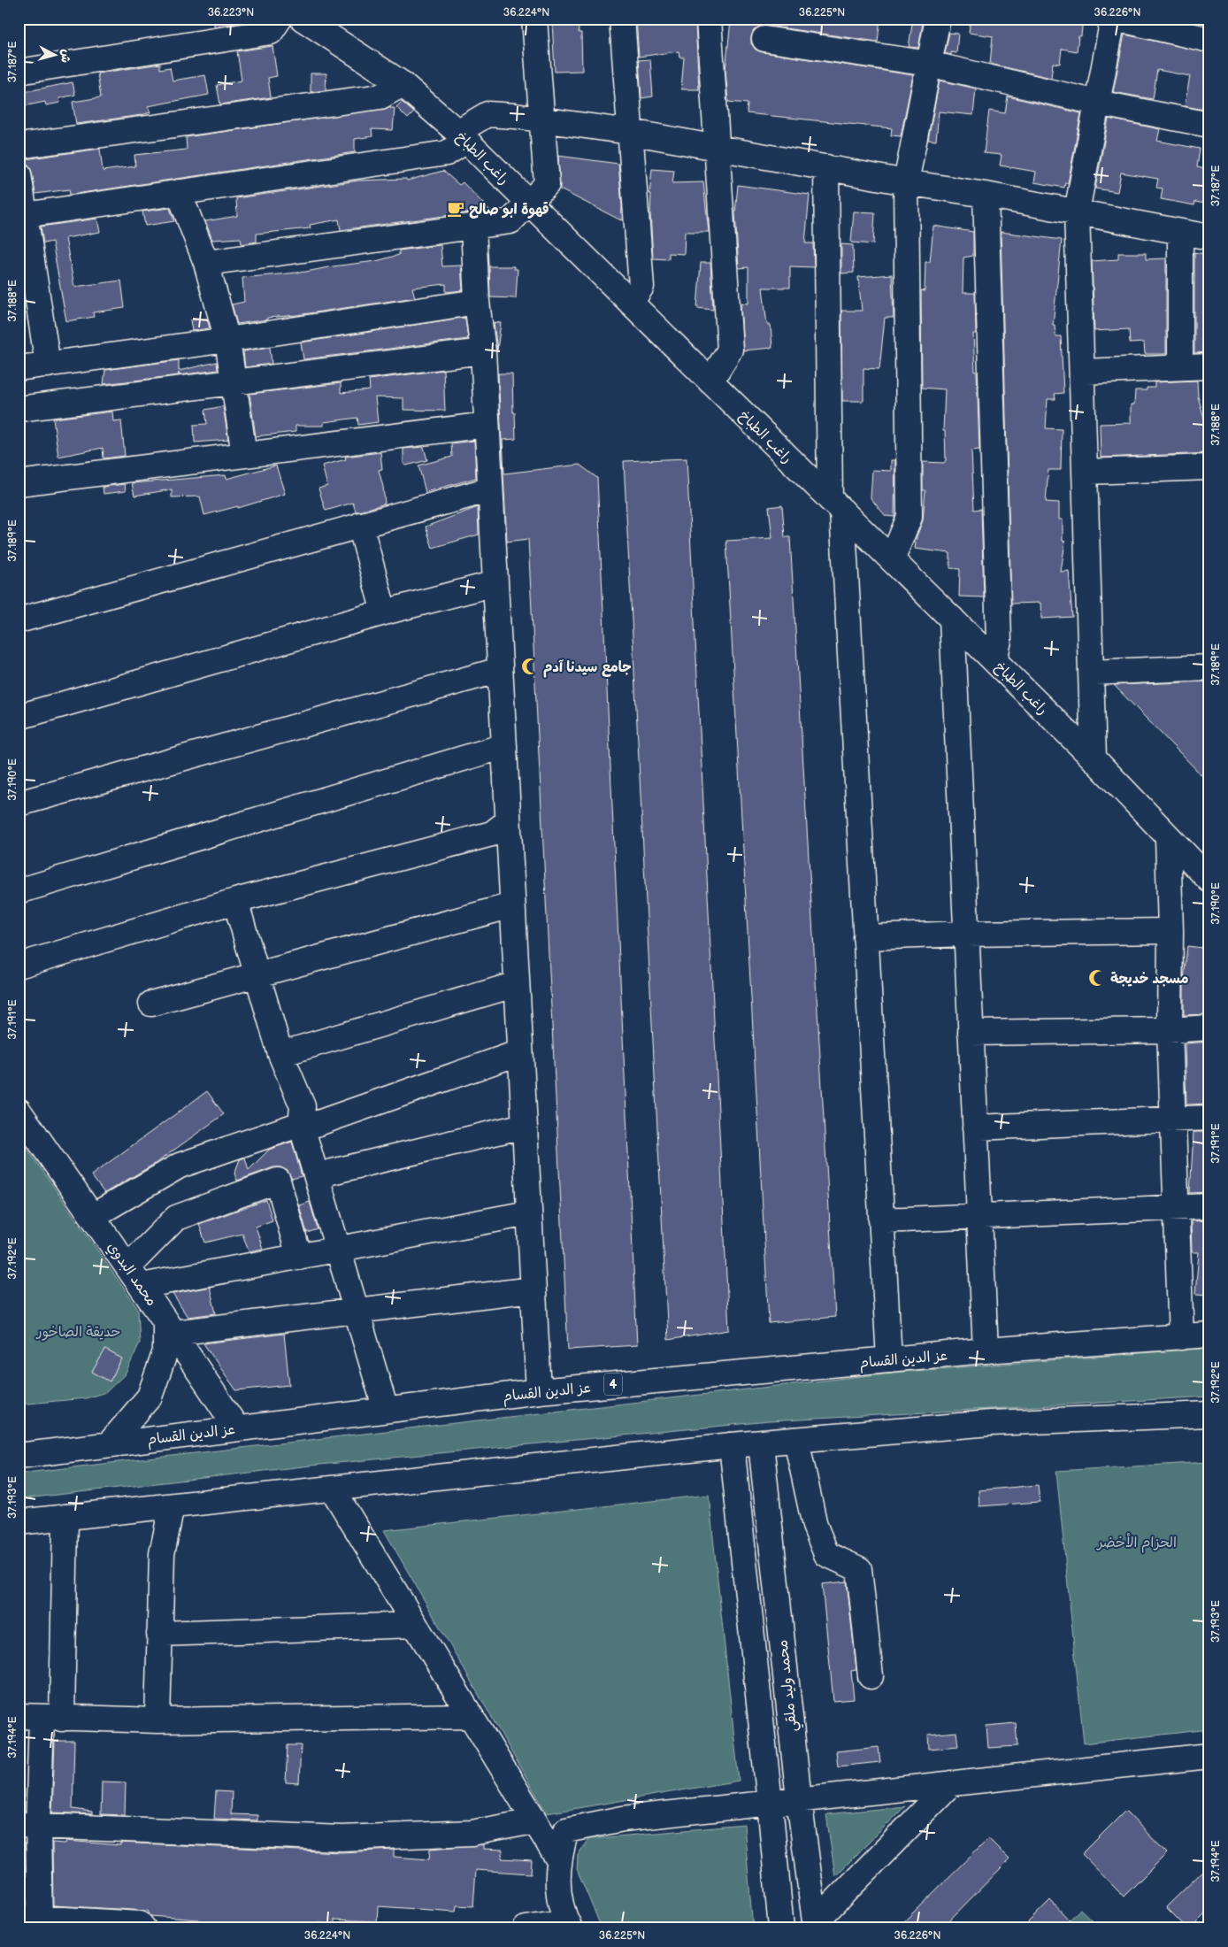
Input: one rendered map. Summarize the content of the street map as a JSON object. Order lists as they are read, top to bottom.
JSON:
{
  "streets": {
    "main road": [
      "راغب الطباخ",
      "محمد البدوي",
      "عز الدين القسام",
      "4",
      "محمد وليد ملقي"
    ]
  },
  "crossings": [
    ["محمد البدوي", "عز الدين القسام"]
  ],
  "parks": ["حديقة الصاخور", "الحزام الأخضر"],
  "places": {
    "cafe": ["قهوة ابو صالح"],
    "mosque": ["جامع سيدنا آدم", "مسجد خديجة"]
  },
  "north": "right",
  "coordinates": [
    "36.223°N",
    "36.224°N",
    "36.225°N",
    "36.226°N",
    "37.187°E",
    "37.188°E",
    "37.189°E",
    "37.190°E",
    "37.191°E",
    "37.192°E",
    "37.193°E",
    "37.194°E"
  ]
}
